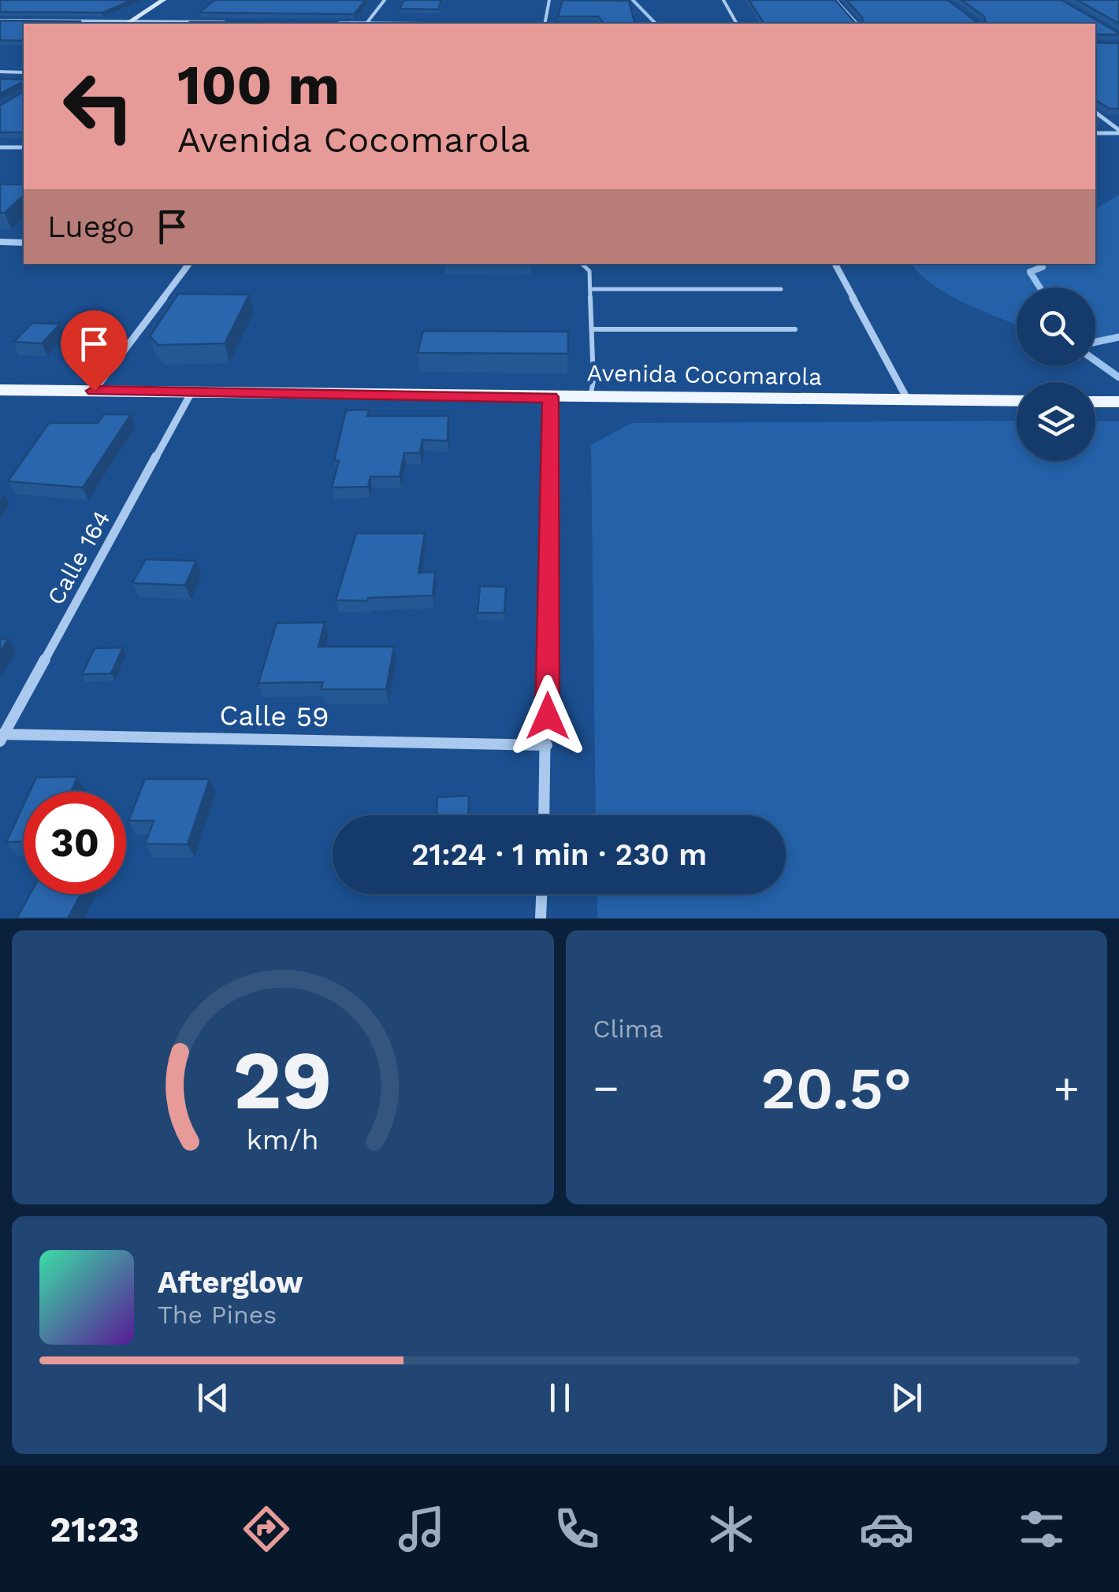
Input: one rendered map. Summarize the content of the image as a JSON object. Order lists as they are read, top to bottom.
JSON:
{
  "streets": {
    "main road": ["Avenida Cocomarola"],
    "street": ["Calle 164", "Calle 59"]
  },
  "crossings": [
    ["Avenida Cocomarola", "Calle 164"],
    ["Calle 164", "Calle 59"]
  ],
  "page": {
    "turn": ["100 m", "Avenida Cocomarola"],
    "then": "Luego",
    "limit": "30",
    "trip": "21:24 · 1 min · 230 m",
    "tile": "Clima",
    "heat": ["−", "20.5°", "+"],
    "song": ["Afterglow", "The Pines"],
    "tabs": "21:23",
    "gauge": ["29", "km/h"]
  }
}
